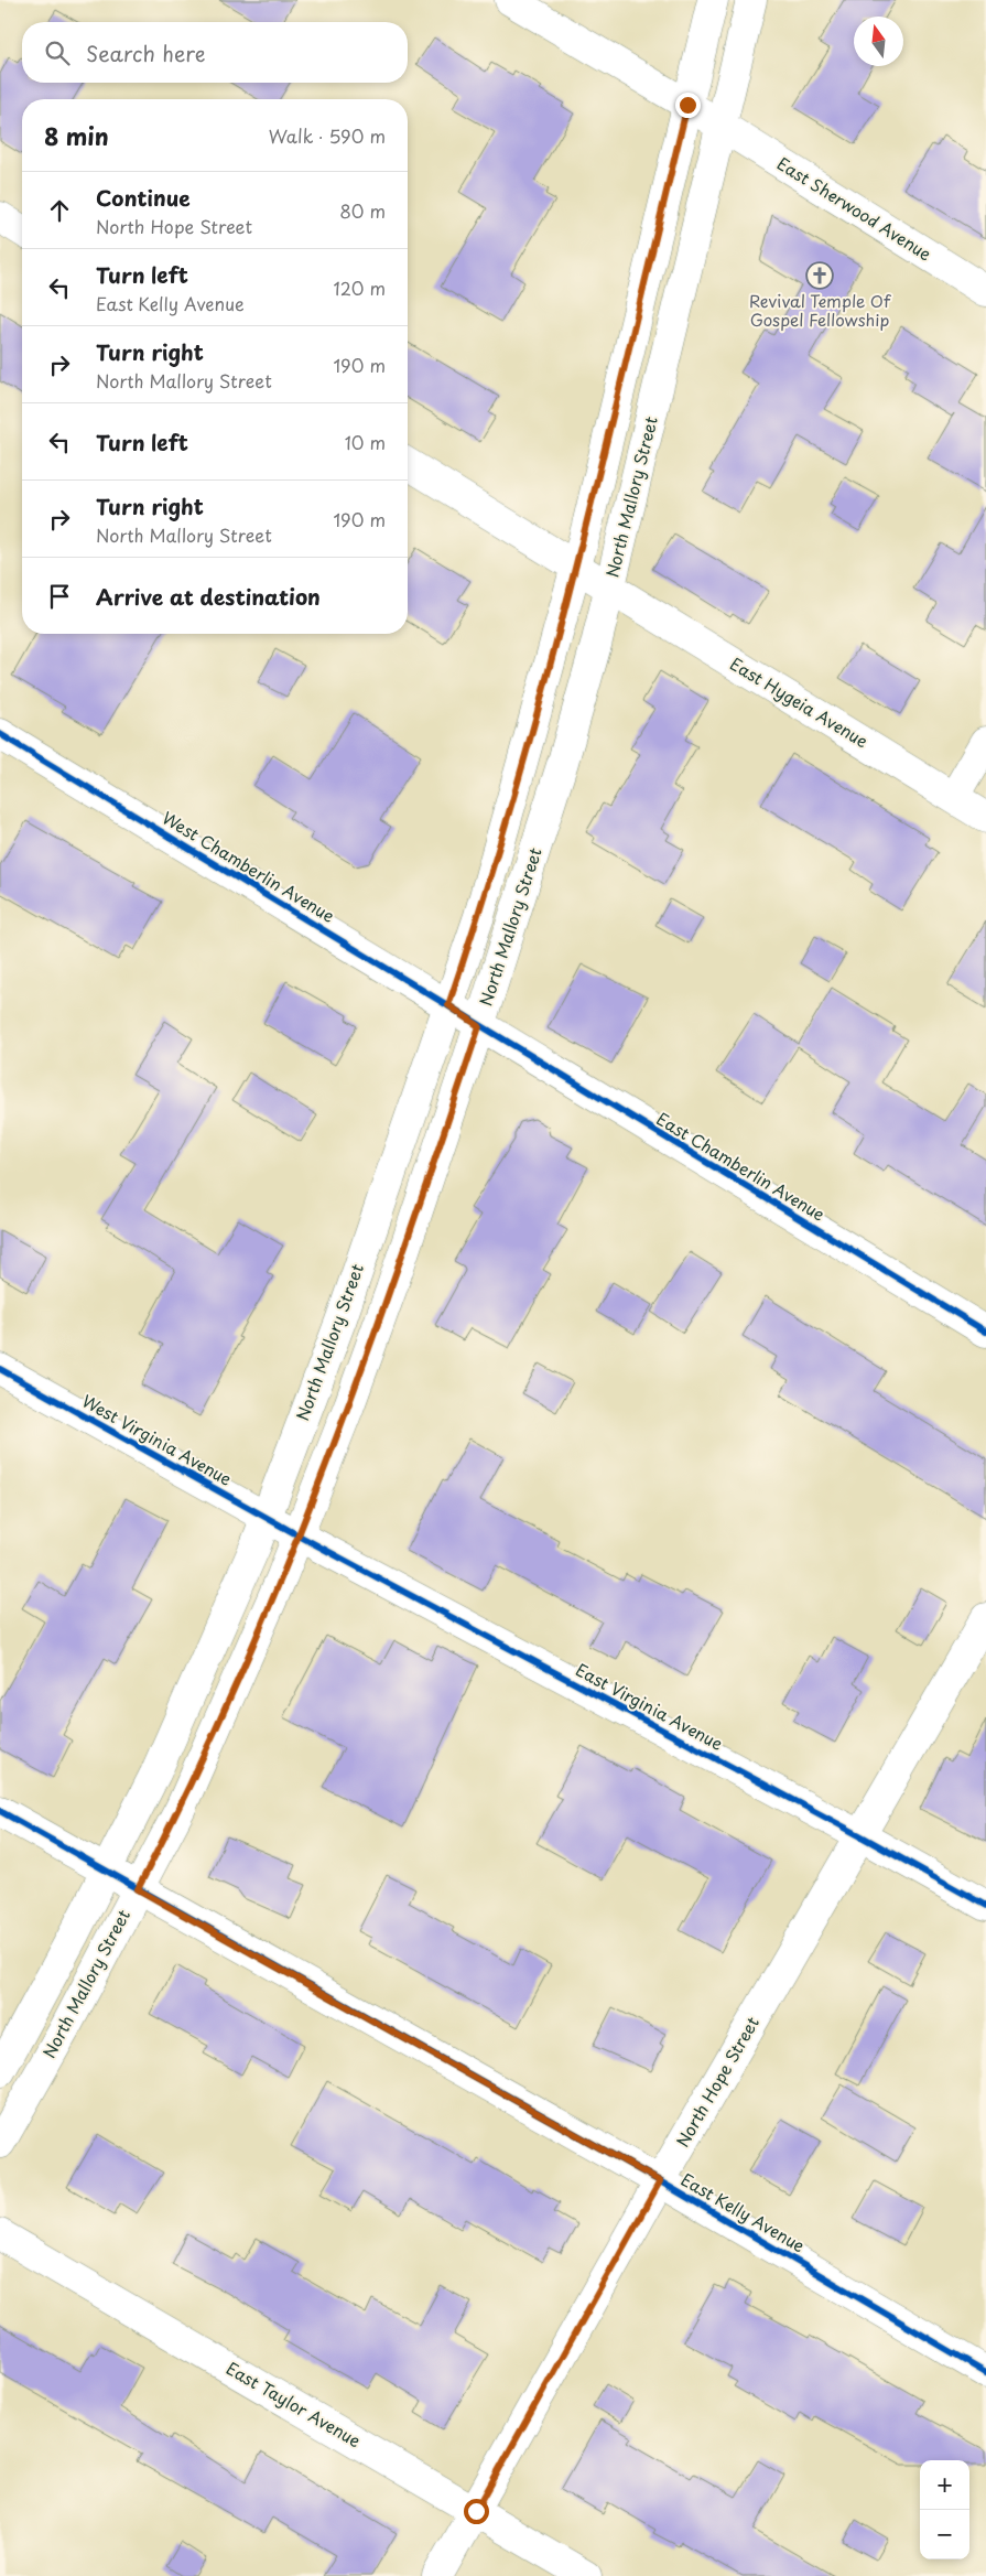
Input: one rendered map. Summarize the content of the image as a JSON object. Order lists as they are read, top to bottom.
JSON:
{
  "streets": {
    "street": [
      "East Sherwood Avenue",
      "North Mallory Street",
      "East Hygeia Avenue",
      "West Chamberlin Avenue",
      "East Chamberlin Avenue",
      "West Virginia Avenue",
      "East Virginia Avenue",
      "North Hope Street",
      "East Kelly Avenue",
      "East Taylor Avenue"
    ]
  },
  "crossings": [
    ["East Sherwood Avenue", "North Mallory Street"],
    ["North Mallory Street", "East Hygeia Avenue"],
    ["North Mallory Street", "West Chamberlin Avenue"],
    ["North Mallory Street", "East Chamberlin Avenue"],
    ["North Mallory Street", "West Virginia Avenue"],
    ["North Mallory Street", "East Virginia Avenue"],
    ["North Mallory Street", "East Kelly Avenue"],
    ["West Chamberlin Avenue", "East Chamberlin Avenue"],
    ["West Virginia Avenue", "East Virginia Avenue"],
    ["East Virginia Avenue", "North Hope Street"],
    ["North Hope Street", "East Kelly Avenue"],
    ["North Hope Street", "East Taylor Avenue"]
  ],
  "places": {
    "church": ["Revival Temple Of Gospel Fellowship"]
  },
  "north": "top",
  "page": {
    "search": "Search here",
    "heading": ["8 min", "Walk · 590 m"],
    "list": [
      ["Continue", "North Hope Street", "80 m"],
      ["Turn left", "East Kelly Avenue", "120 m"],
      ["Turn right", "North Mallory Street", "190 m"],
      ["Turn left", "10 m"],
      ["Turn right", "North Mallory Street", "190 m"],
      "Arrive at destination"
    ],
    "map_buttons": ["+", "−"]
  }
}
